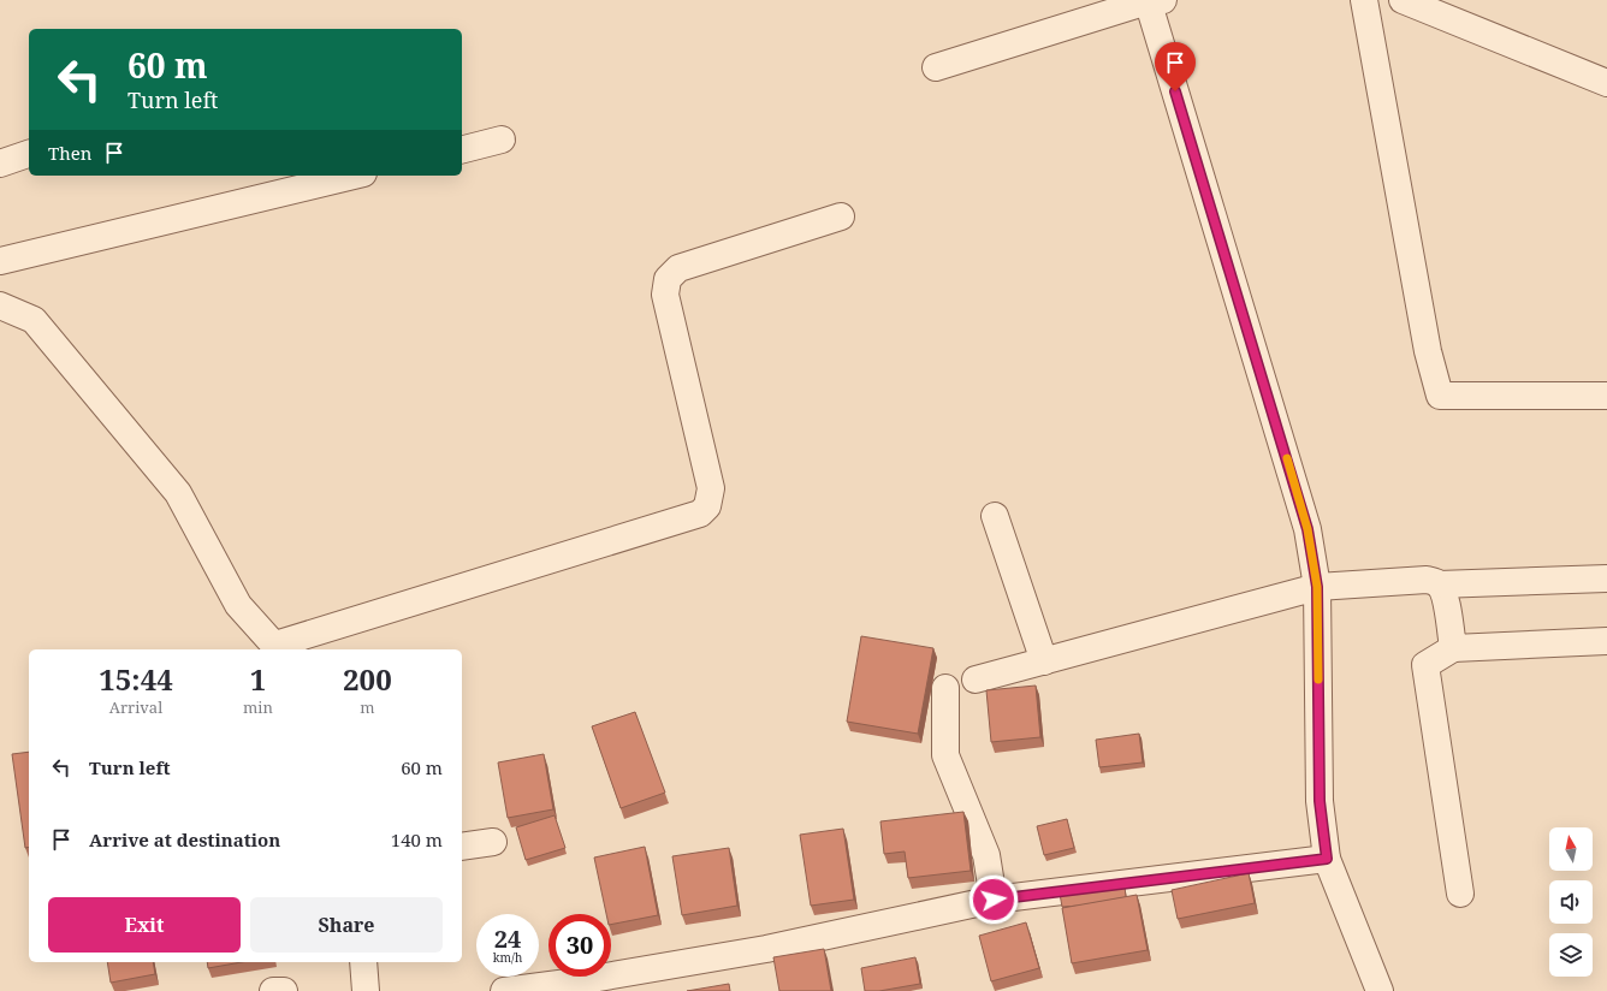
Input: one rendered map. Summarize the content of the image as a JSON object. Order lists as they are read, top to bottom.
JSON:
{
  "north": "top",
  "page": {
    "turn": ["60 m", "Turn left"],
    "then": "Then",
    "eta": [
      "15:44",
      "Arrival",
      "1",
      "min",
      "200",
      "m"
    ],
    "list": [
      {
        "name": "Turn left",
        "value": "60 m"
      },
      {
        "name": "Arrive at destination",
        "value": "140 m"
      }
    ],
    "buttons": ["Exit", "Share"],
    "speed": "24 km/h",
    "limit": "30"
  }
}
